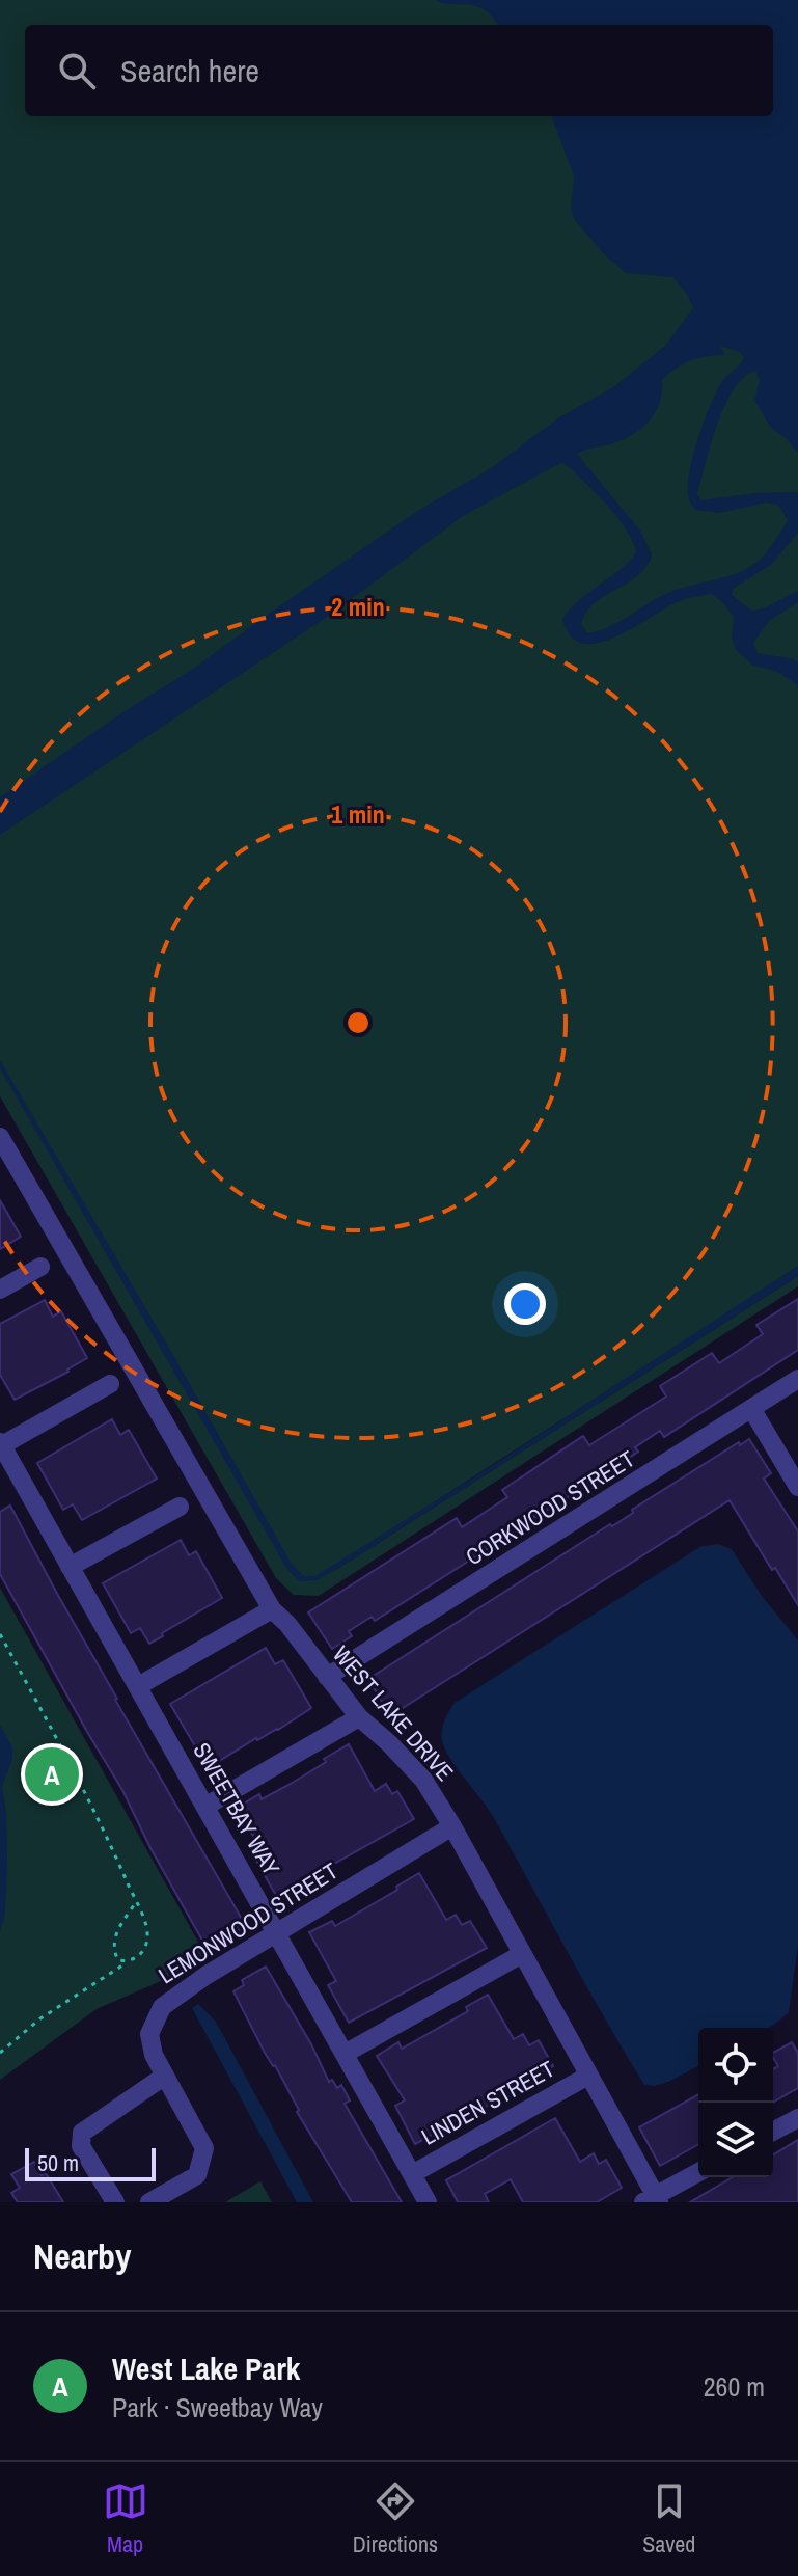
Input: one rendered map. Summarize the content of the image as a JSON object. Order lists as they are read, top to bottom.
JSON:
{
  "streets": {
    "street": [
      "CORKWOOD STREET",
      "WEST LAKE DRIVE",
      "SWEETBAY WAY",
      "LEMONWOOD STREET",
      "LINDEN STREET"
    ]
  },
  "crossings": [
    ["CORKWOOD STREET", "WEST LAKE DRIVE"],
    ["WEST LAKE DRIVE", "LEMONWOOD STREET"],
    ["WEST LAKE DRIVE", "LINDEN STREET"],
    ["SWEETBAY WAY", "LEMONWOOD STREET"],
    ["SWEETBAY WAY", "LINDEN STREET"]
  ],
  "scale_bar": "50 m",
  "page": {
    "search": "Search here",
    "pins": "A",
    "scale": "50 m",
    "heading": "Nearby",
    "list": [
      {
        "mark": "A",
        "name": "West Lake Park",
        "note": "Park · Sweetbay Way",
        "value": "260 m"
      }
    ],
    "nav": ["Map", "Directions", "Saved"]
  },
  "rings": ["2 min", "1 min"]
}
